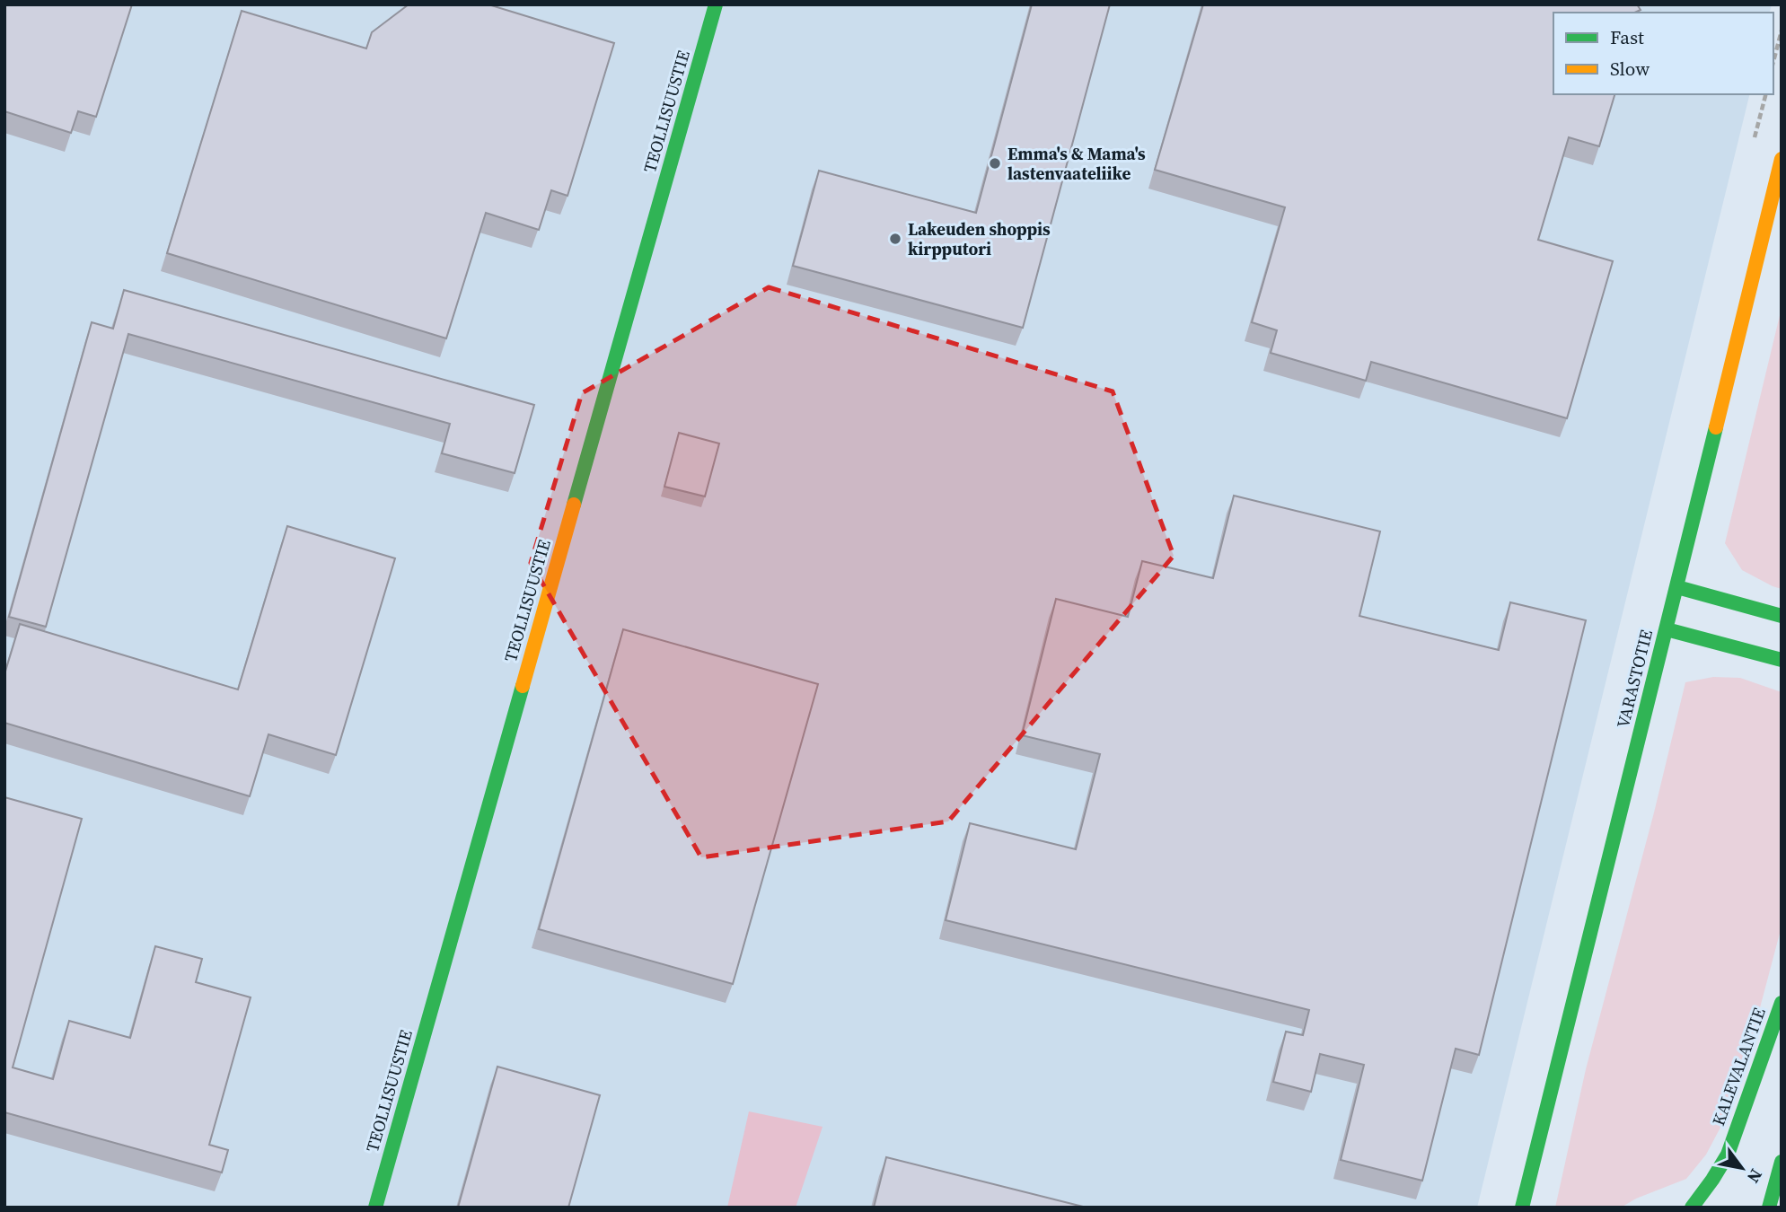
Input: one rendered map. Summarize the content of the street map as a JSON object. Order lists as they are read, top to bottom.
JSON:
{
  "streets": {
    "street": ["TEOLLISUUSTIE", "VARASTOTIE", "KALEVALANTIE"]
  },
  "places": ["Emma's & Mama's lastenvaateliike", "Lakeuden shoppis kirpputori"],
  "legend": ["Fast", "Slow"],
  "north": "bottom right"
}
